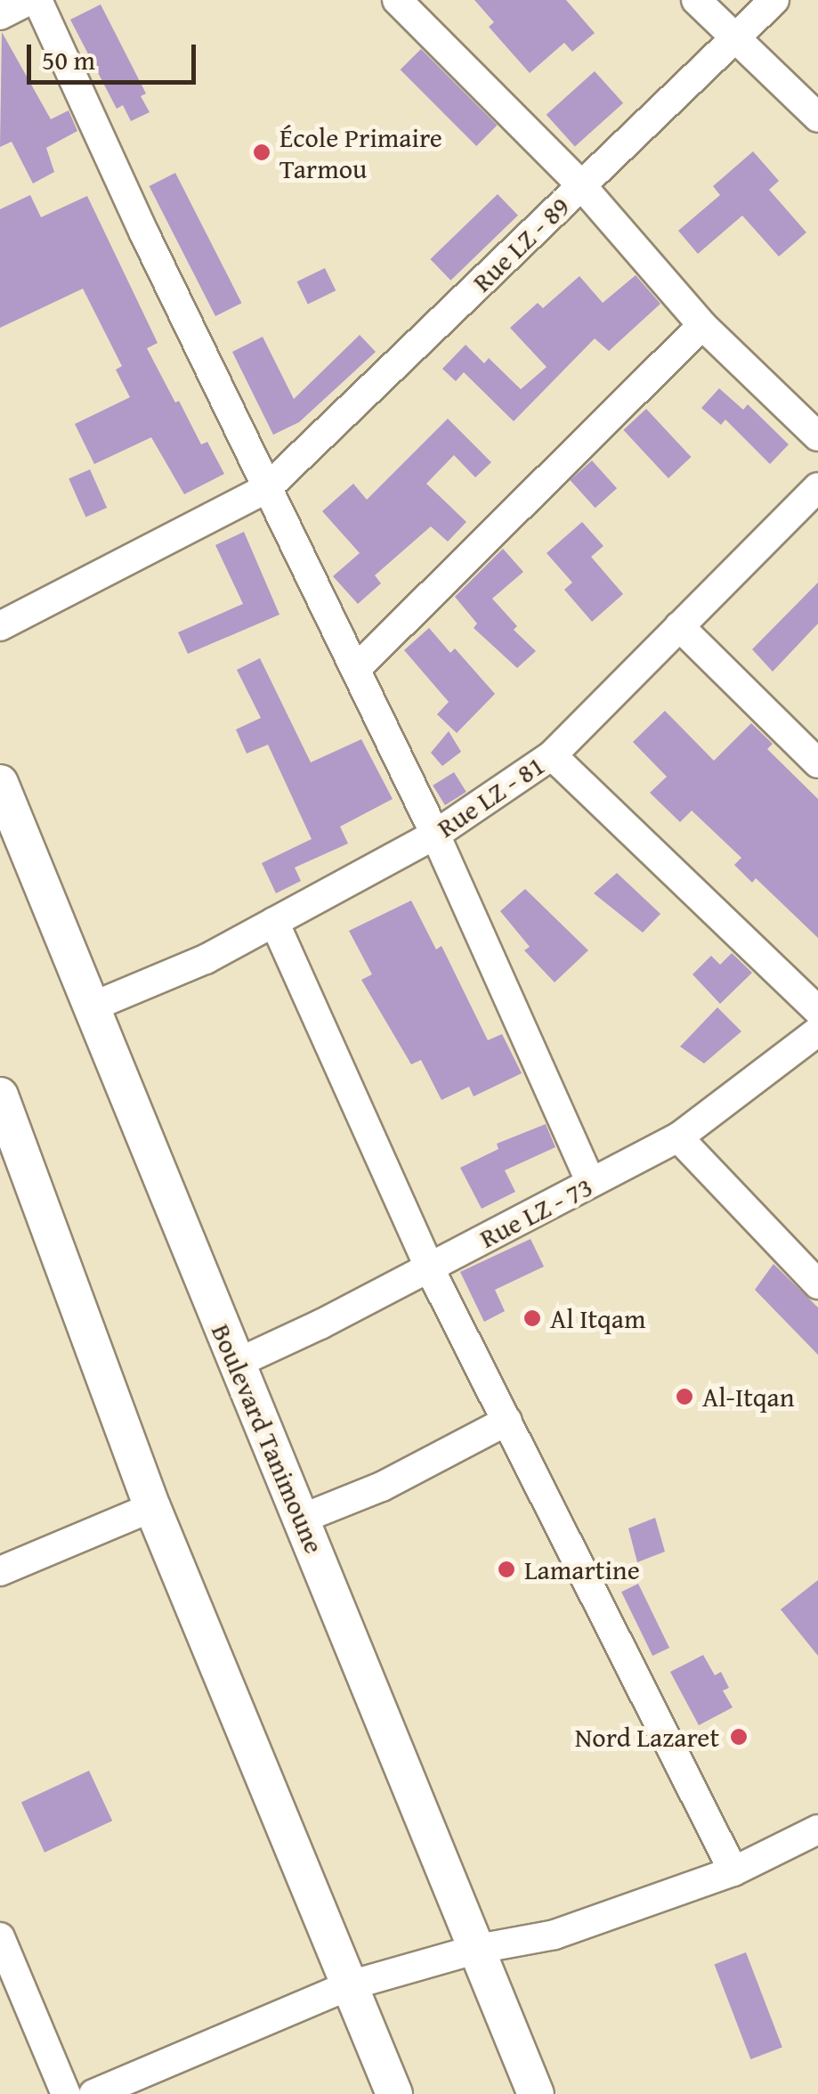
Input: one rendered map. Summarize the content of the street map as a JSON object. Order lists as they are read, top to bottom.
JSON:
{
  "streets": {
    "main road": ["Boulevard Tanimoune"],
    "street": ["Rue LZ - 89", "Rue LZ - 81", "Rue LZ - 73"]
  },
  "crossings": [
    ["Rue LZ - 81", "Boulevard Tanimoune"],
    ["Rue LZ - 73", "Boulevard Tanimoune"]
  ],
  "places": [
    "École Primaire Tarmou",
    "Al Itqam",
    "Al-Itqan",
    "Lamartine",
    "Nord Lazaret"
  ],
  "scale_bar": "50 m"
}
